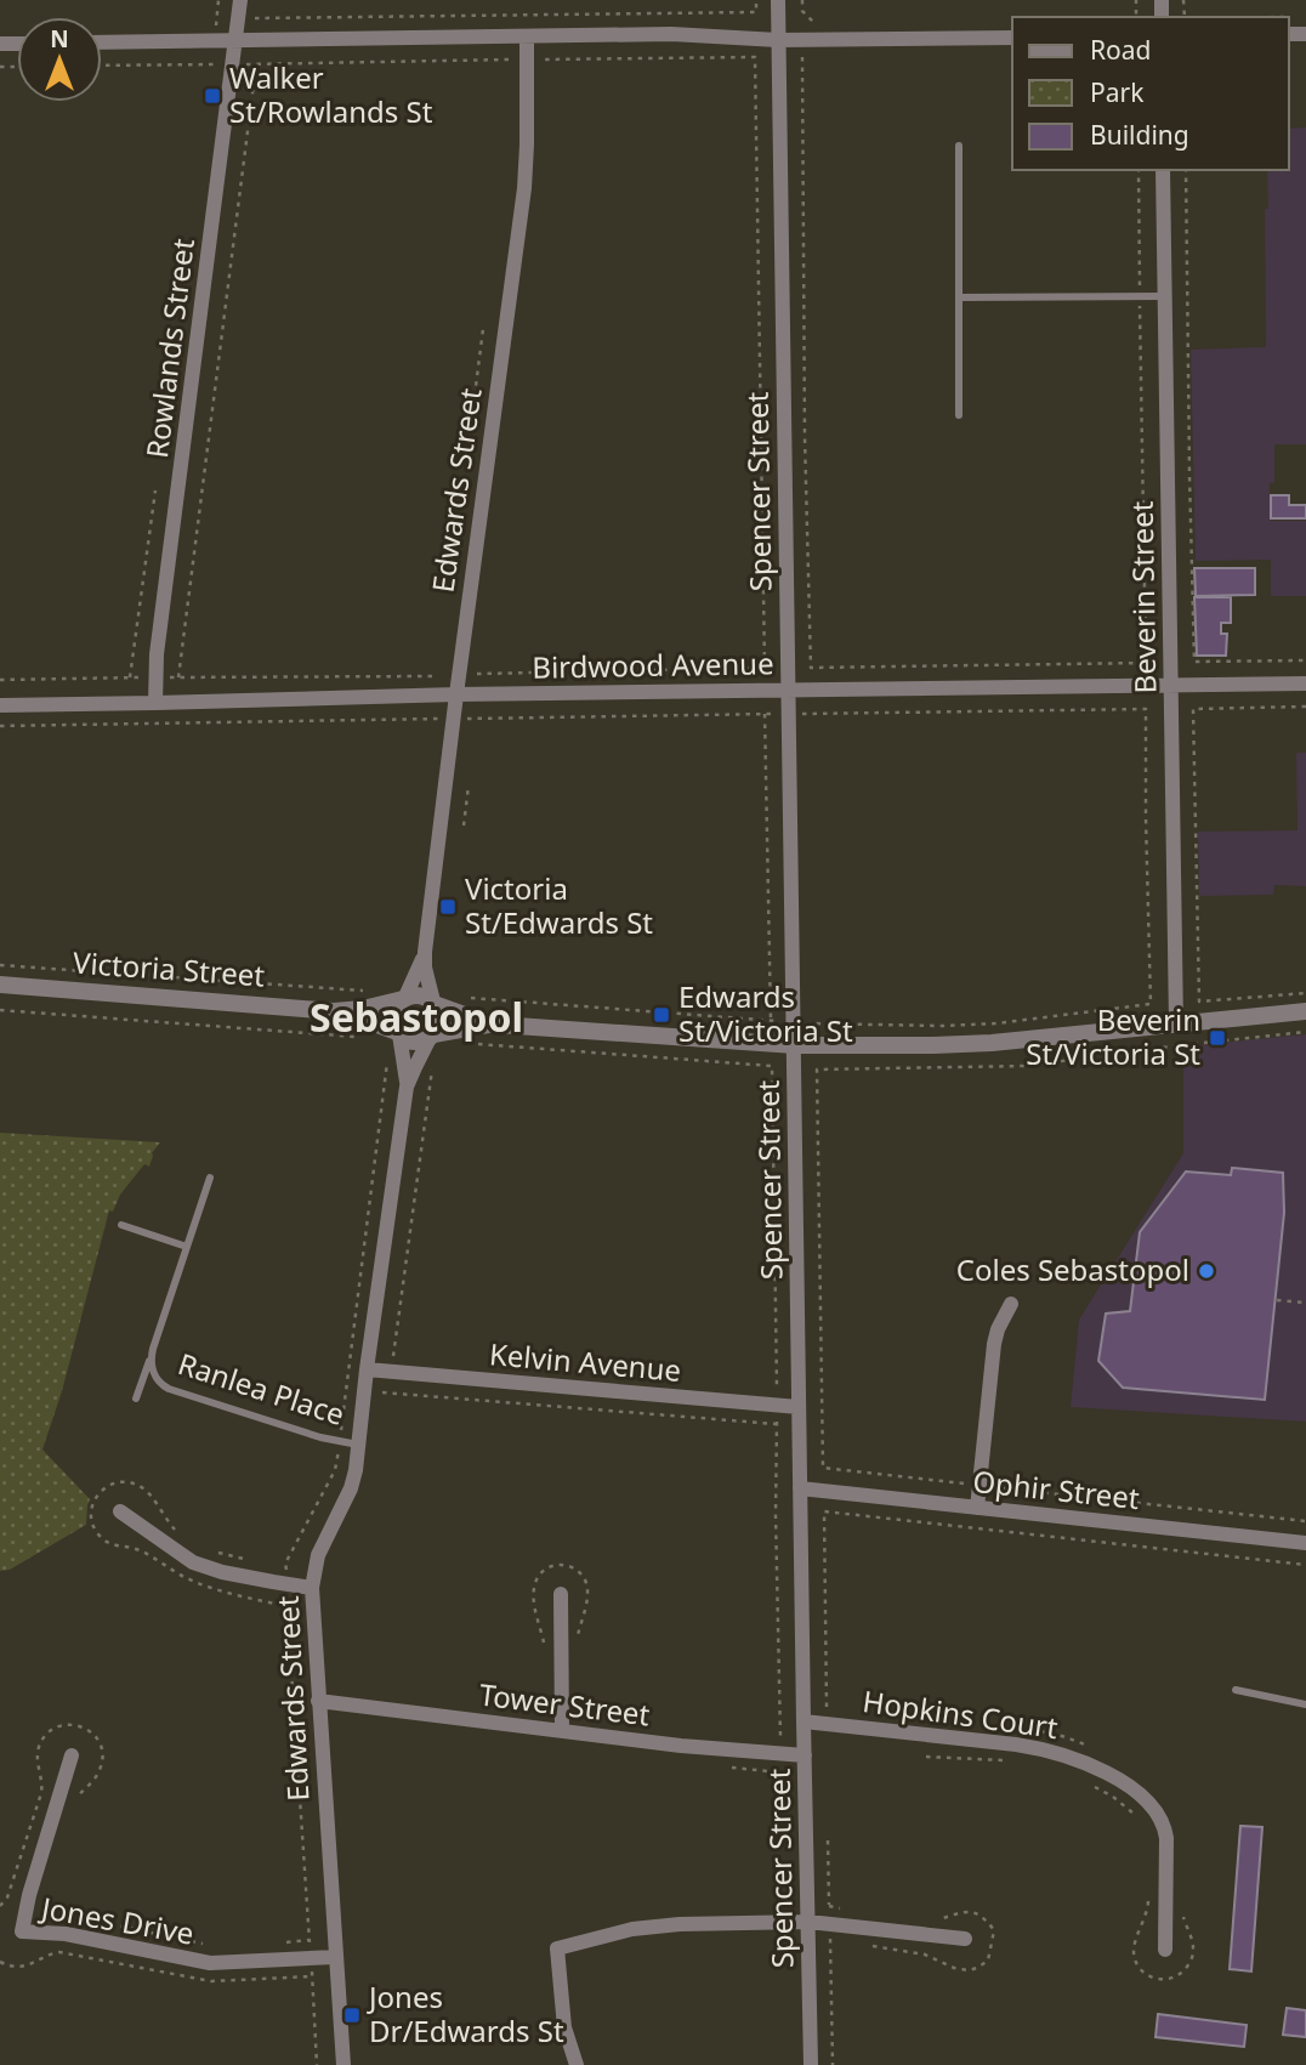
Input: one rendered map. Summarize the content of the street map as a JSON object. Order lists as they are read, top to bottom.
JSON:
{
  "streets": {
    "street": [
      "Rowlands Street",
      "Edwards Street",
      "Spencer Street",
      "Beverin Street",
      "Birdwood Avenue",
      "Victoria Street",
      "Kelvin Avenue",
      "Ophir Street",
      "Tower Street",
      "Hopkins Court",
      "Jones Drive"
    ],
    "lane": ["Ranlea Place"]
  },
  "crossings": [
    ["Rowlands Street", "Birdwood Avenue"],
    ["Edwards Street", "Birdwood Avenue"],
    ["Edwards Street", "Victoria Street"],
    ["Edwards Street", "Kelvin Avenue"],
    ["Edwards Street", "Ranlea Place"],
    ["Edwards Street", "Tower Street"],
    ["Edwards Street", "Jones Drive"],
    ["Spencer Street", "Birdwood Avenue"],
    ["Spencer Street", "Kelvin Avenue"],
    ["Spencer Street", "Ophir Street"],
    ["Spencer Street", "Tower Street"],
    ["Spencer Street", "Hopkins Court"],
    ["Beverin Street", "Birdwood Avenue"]
  ],
  "districts": ["Sebastopol"],
  "places": {
    "transit": [
      "Walker St/Rowlands St",
      "Victoria St/Edwards St",
      "Edwards St/Victoria St",
      "Beverin St/Victoria St",
      "Jones Dr/Edwards St"
    ],
    "other": ["Coles Sebastopol"]
  },
  "legend": ["Road", "Park", "Building"],
  "north": "top"
}
